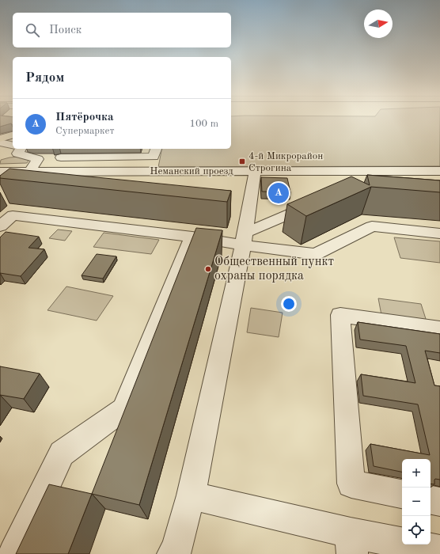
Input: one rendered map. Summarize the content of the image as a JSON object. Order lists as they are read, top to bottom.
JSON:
{
  "streets": {
    "street": ["Неманский проезд"]
  },
  "places": {
    "transit": ["4-й Микрорайон Строгина"],
    "other": ["Общественный пункт охраны порядка"]
  },
  "north": "right",
  "page": {
    "search": "Поиск",
    "heading": "Рядом",
    "list": [
      {
        "mark": "A",
        "name": "Пятёрочка",
        "note": "Супермаркет",
        "value": "100 m"
      }
    ],
    "pins": "A",
    "map_buttons": ["+", "−"]
  }
}
